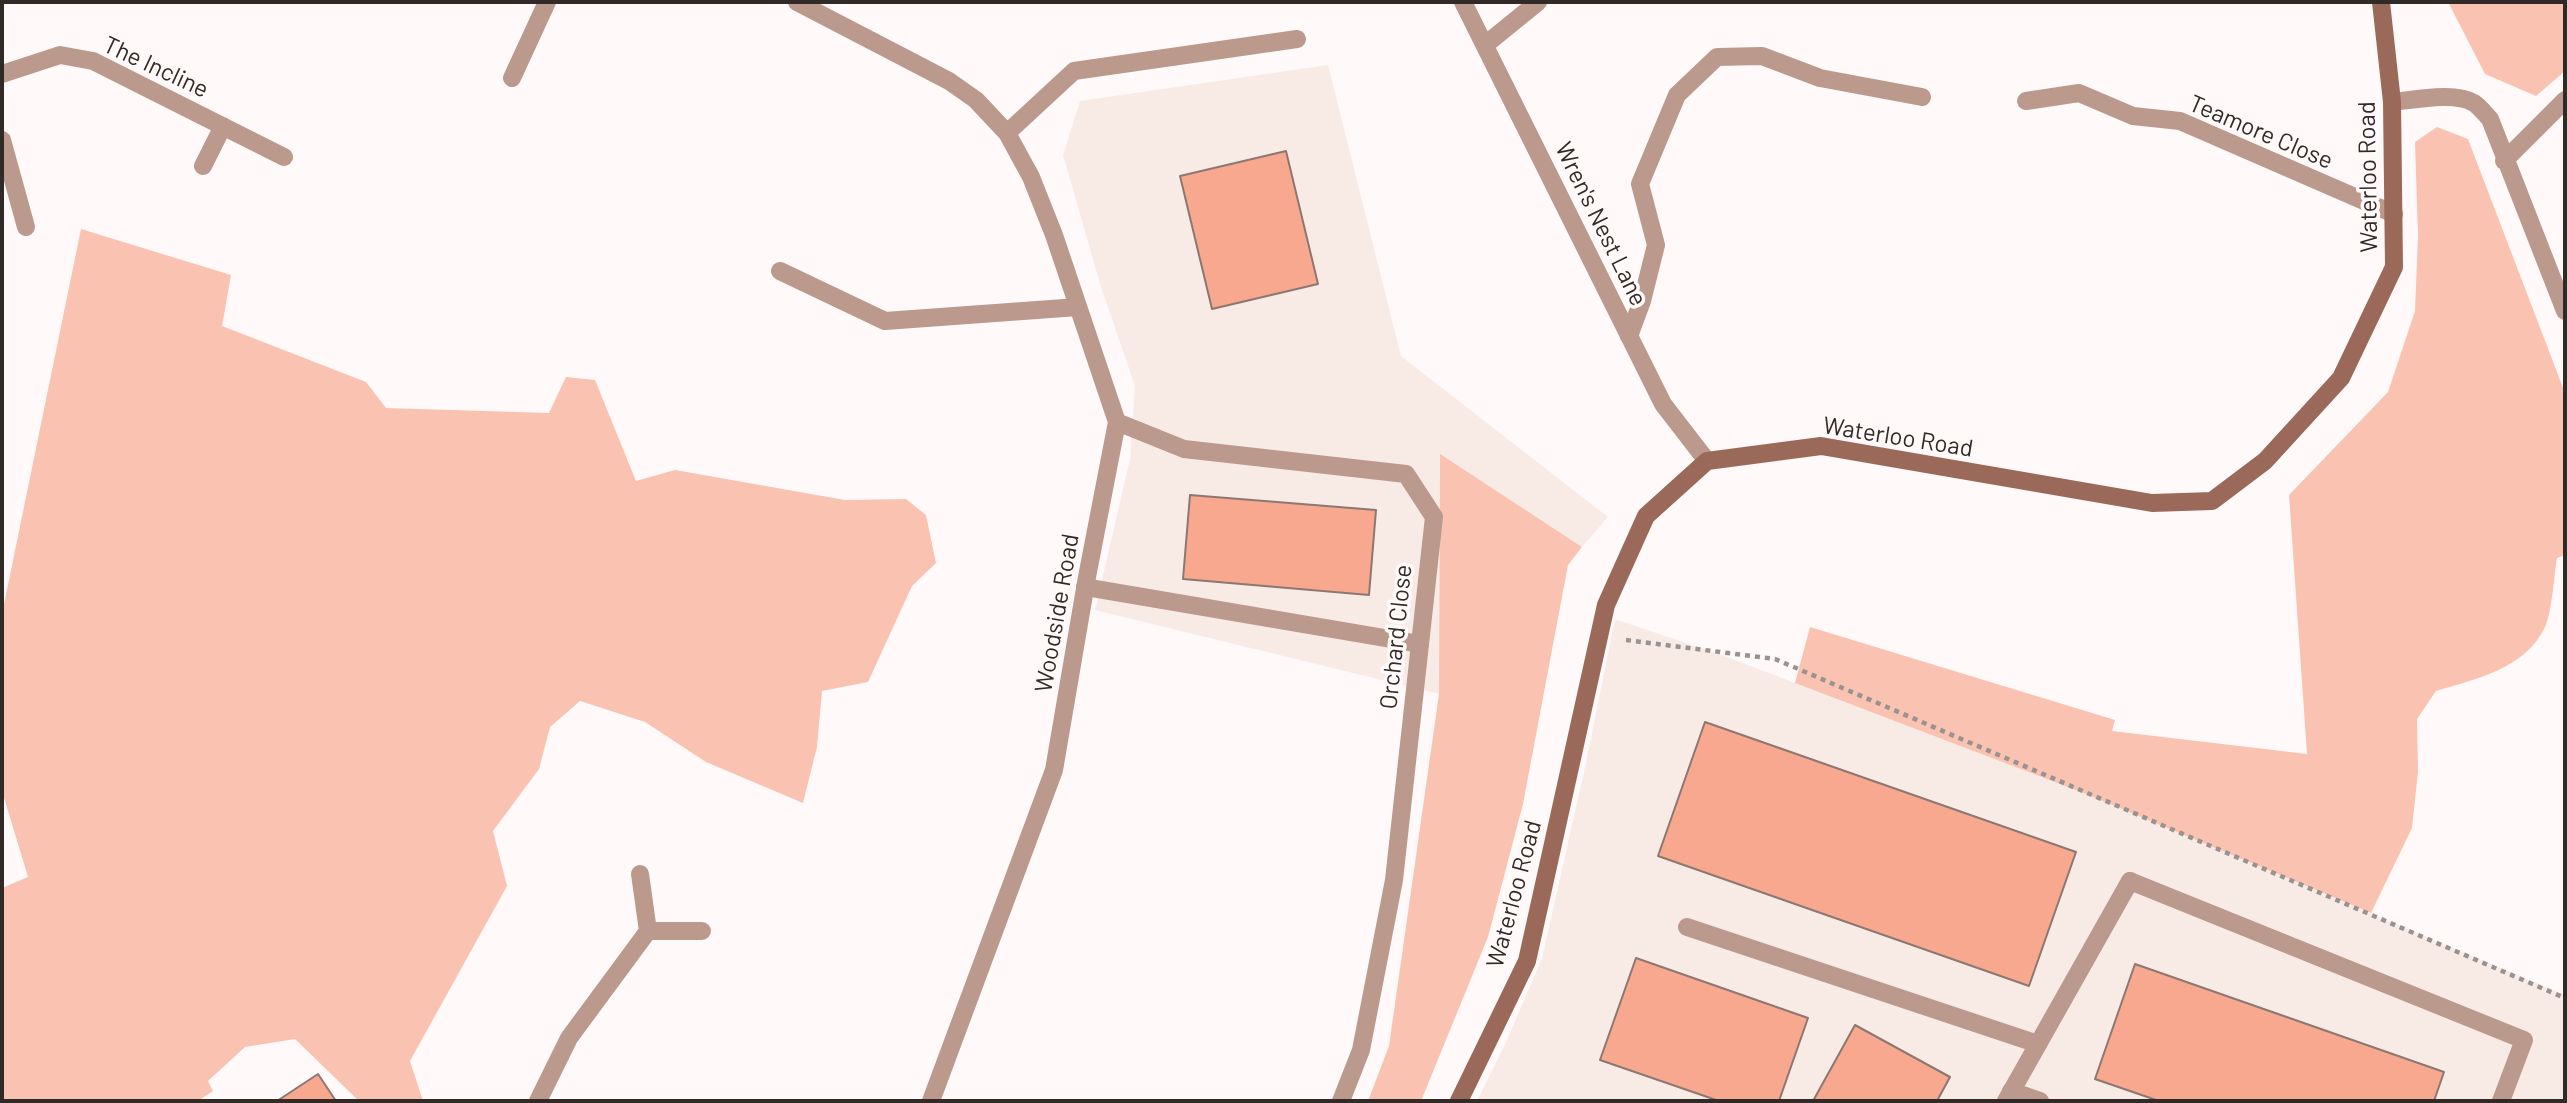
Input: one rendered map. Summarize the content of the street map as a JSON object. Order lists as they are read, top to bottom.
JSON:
{
  "streets": {
    "street": [
      "The Incline",
      "Teamore Close",
      "Waterloo Road",
      "Wren's Nest Lane",
      "Woodside Road",
      "Orchard Close"
    ]
  },
  "crossings": [
    ["Teamore Close", "Waterloo Road"],
    ["Waterloo Road", "Wren's Nest Lane"],
    ["Woodside Road", "Orchard Close"]
  ]
}
